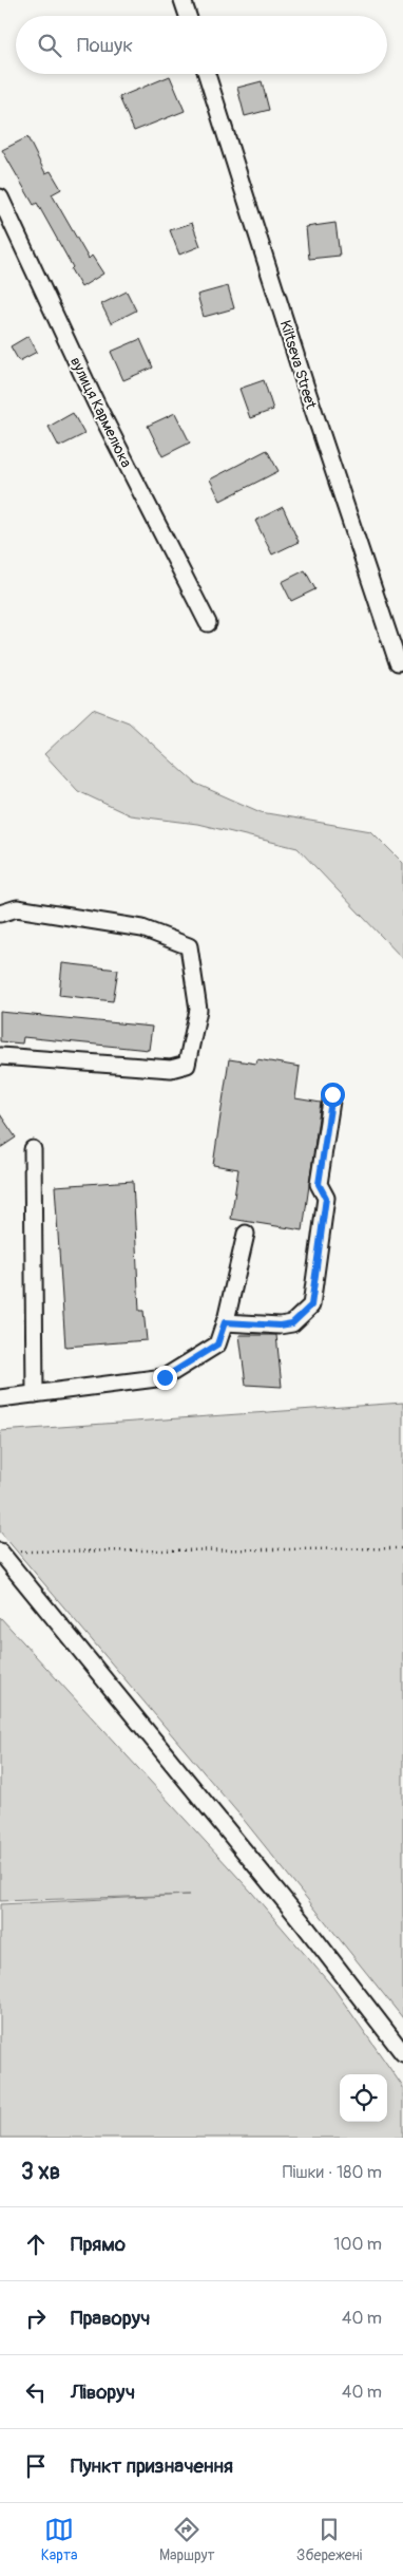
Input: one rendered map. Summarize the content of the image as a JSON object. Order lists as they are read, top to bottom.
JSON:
{
  "streets": {
    "street": ["Kiltseva Street", "вулиця Кармелюка"]
  },
  "page": {
    "search": "Пошук",
    "heading": ["3 хв", "Пішки · 180 m"],
    "list": [
      ["Прямо", "100 m"],
      ["Праворуч", "40 m"],
      ["Ліворуч", "40 m"],
      "Пункт призначення"
    ],
    "nav": ["Карта", "Маршрут", "Збережені"]
  }
}
